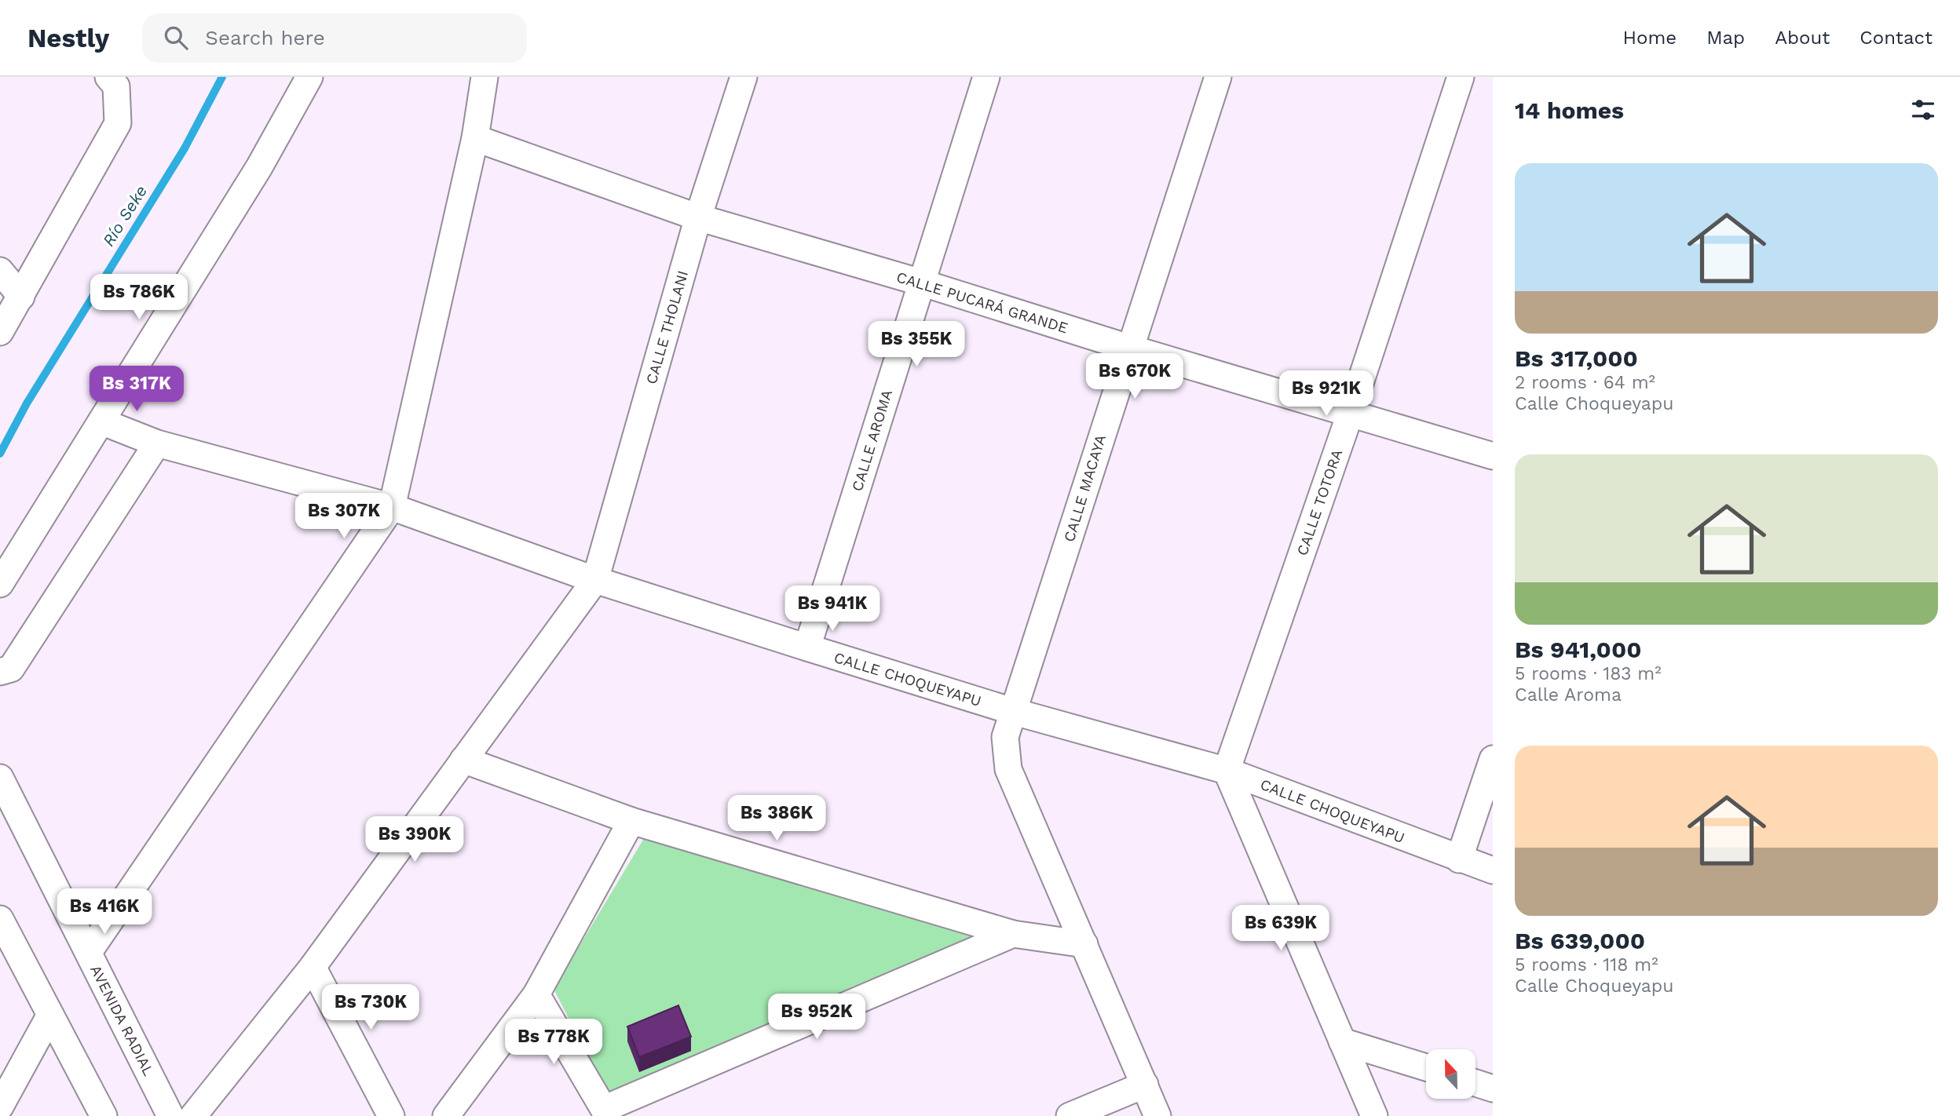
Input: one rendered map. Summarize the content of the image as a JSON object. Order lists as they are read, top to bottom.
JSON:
{
  "streets": {
    "street": [
      "CALLE PUCARÁ GRANDE",
      "CALLE THOLANI",
      "CALLE AROMA",
      "CALLE MACAYA",
      "CALLE TOTORA",
      "CALLE CHOQUEYAPU",
      "AVENIDA RADIAL"
    ]
  },
  "crossings": [
    ["CALLE PUCARÁ GRANDE", "CALLE THOLANI"],
    ["CALLE PUCARÁ GRANDE", "CALLE AROMA"],
    ["CALLE PUCARÁ GRANDE", "CALLE MACAYA"],
    ["CALLE PUCARÁ GRANDE", "CALLE TOTORA"],
    ["CALLE THOLANI", "CALLE CHOQUEYAPU"],
    ["CALLE AROMA", "CALLE CHOQUEYAPU"],
    ["CALLE MACAYA", "CALLE CHOQUEYAPU"],
    ["CALLE TOTORA", "CALLE CHOQUEYAPU"]
  ],
  "water": ["Río Seke"],
  "north": "top",
  "page": {
    "header": "Nestly",
    "search": "Search here",
    "nav": [
      "Home",
      "Map",
      "About",
      "Contact"
    ],
    "heading": "14 homes",
    "list": [
      {
        "name": "Bs 317,000",
        "note": "2 rooms · 64 m² · Calle Choqueyapu"
      },
      {
        "name": "Bs 941,000",
        "note": "5 rooms · 183 m² · Calle Aroma"
      },
      {
        "name": "Bs 639,000",
        "note": "5 rooms · 118 m² · Calle Choqueyapu"
      }
    ],
    "price": [
      "Bs 786K",
      "Bs 355K",
      "Bs 670K",
      "Bs 317K",
      "Bs 921K",
      "Bs 307K",
      "Bs 941K",
      "Bs 386K",
      "Bs 390K",
      "Bs 416K",
      "Bs 639K",
      "Bs 730K",
      "Bs 952K",
      "Bs 778K"
    ]
  }
}
